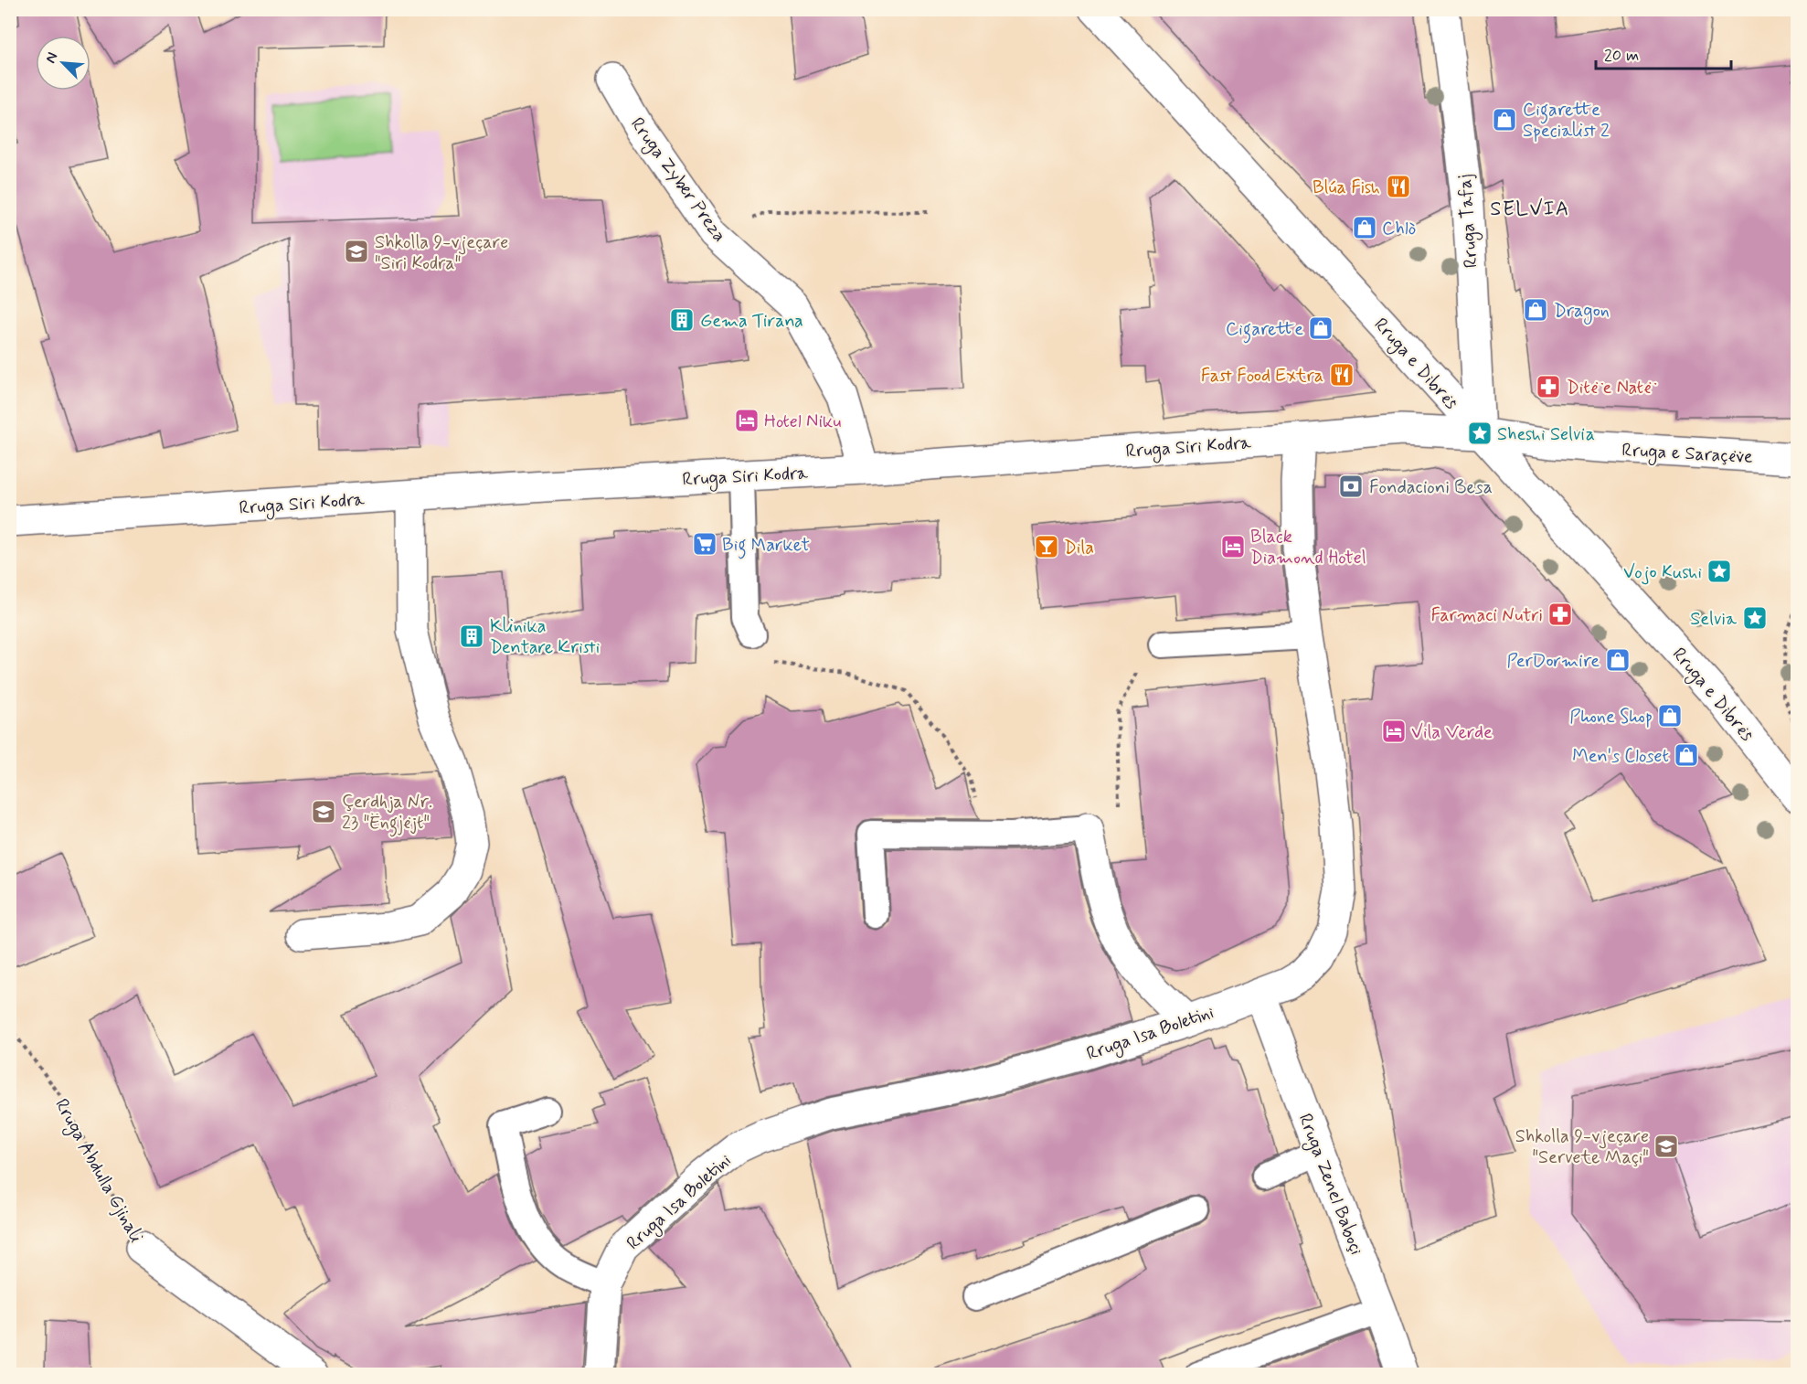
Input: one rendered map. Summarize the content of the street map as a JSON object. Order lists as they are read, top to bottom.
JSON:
{
  "streets": {
    "street": [
      "Rruga Zyber Preza",
      "Rruga Tafaj",
      "Rruga e Dibrës",
      "Rruga Siri Kodra",
      "Rruga e Saraçëve",
      "Rruga Isa Boletini",
      "Rruga Abdulla Gjinali",
      "Rruga Zenel Baboçi"
    ]
  },
  "crossings": [
    ["Rruga Zyber Preza", "Rruga Siri Kodra"],
    ["Rruga Tafaj", "Rruga e Dibrës"],
    ["Rruga Tafaj", "Rruga Siri Kodra"],
    ["Rruga Tafaj", "Rruga e Saraçëve"],
    ["Rruga e Dibrës", "Rruga Siri Kodra"],
    ["Rruga e Dibrës", "Rruga e Saraçëve"],
    ["Rruga Siri Kodra", "Rruga e Saraçëve"],
    ["Rruga Siri Kodra", "Rruga Isa Boletini"],
    ["Rruga Isa Boletini", "Rruga Zenel Baboçi"]
  ],
  "districts": ["SELVIA"],
  "places": {
    "shop": [
      "Cigarette Specialist 2",
      "Chlò",
      "Dragon",
      "Cigarette",
      "PerDormire",
      "Phone Shop",
      "Men's Closet"
    ],
    "restaurant": ["Blúa Fish", "Fast Food Extra"],
    "school or university": ["Shkolla 9-vjeçare \"Siri Kodra\"", "Çerdhja Nr. 23 \"Ëngjëjt\"", "Shkolla 9-vjeçare \"Servete Maçi\""],
    "building": ["Gema Tirana", "Klinika Dentare Kristi"],
    "pharmacy": ["Ditë e Natë", "Farmaci Nutri"],
    "hotel": ["Hotel Niku", "Black Diamond Hotel", "Vila Verde"],
    "place": ["Sheshi Selvia", "Vojo Kushi", "Selvia"],
    "bank": ["Fondacioni Besa"],
    "supermarket": ["Big Market"],
    "bar": ["Dila"]
  },
  "scale_bar": "20 m",
  "north": "top left"
}
